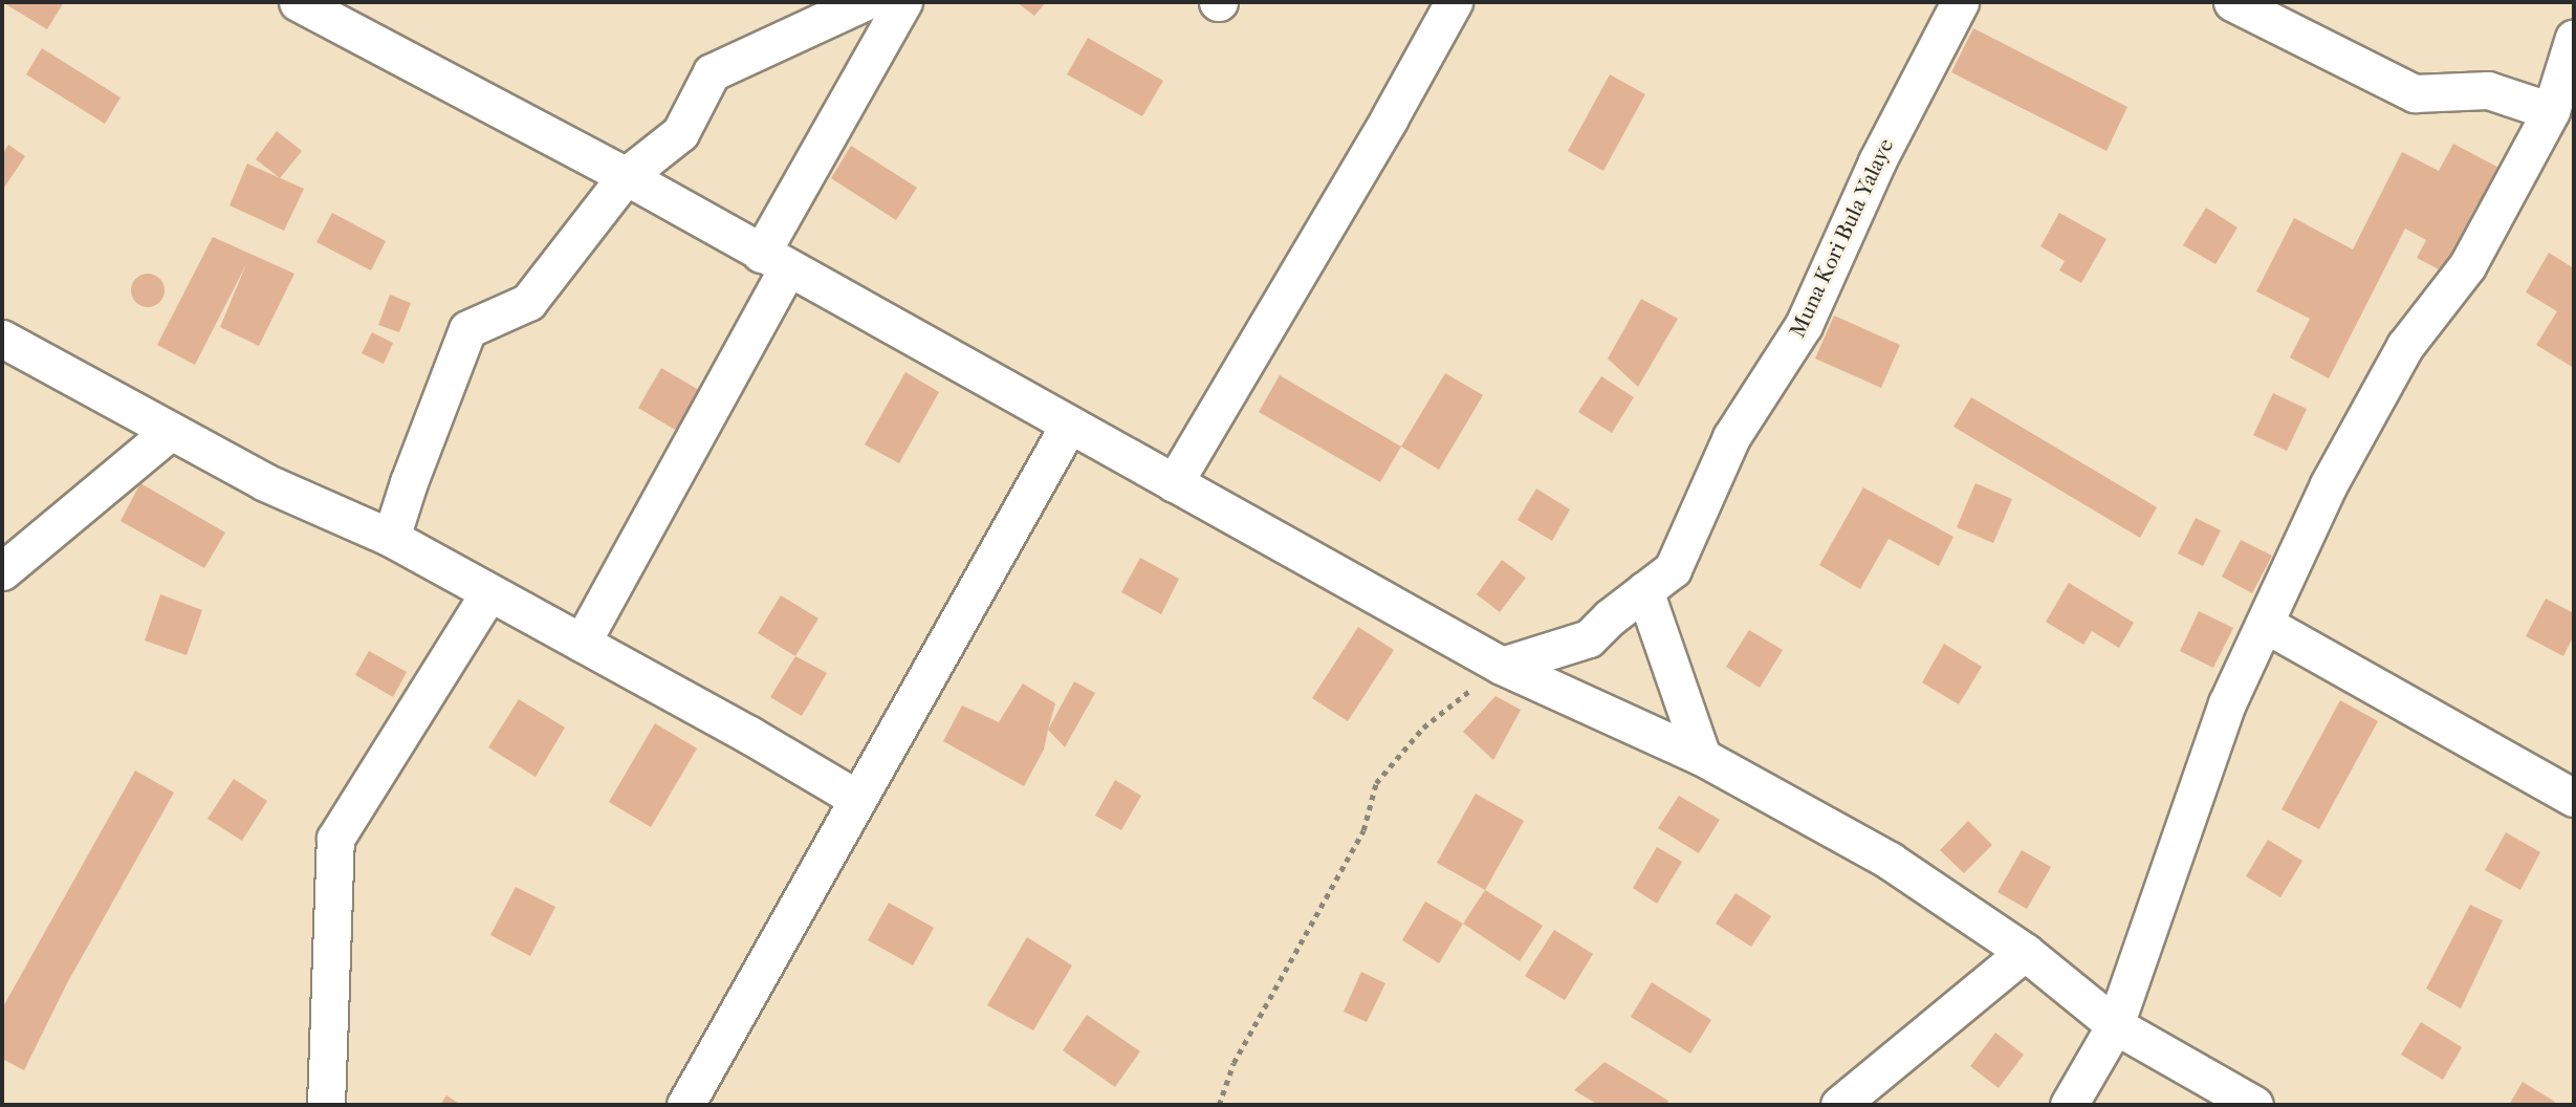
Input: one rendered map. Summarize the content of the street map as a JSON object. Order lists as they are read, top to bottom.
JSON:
{
  "streets": {
    "street": ["Muna Kori Bula Yalaye"]
  }
}
